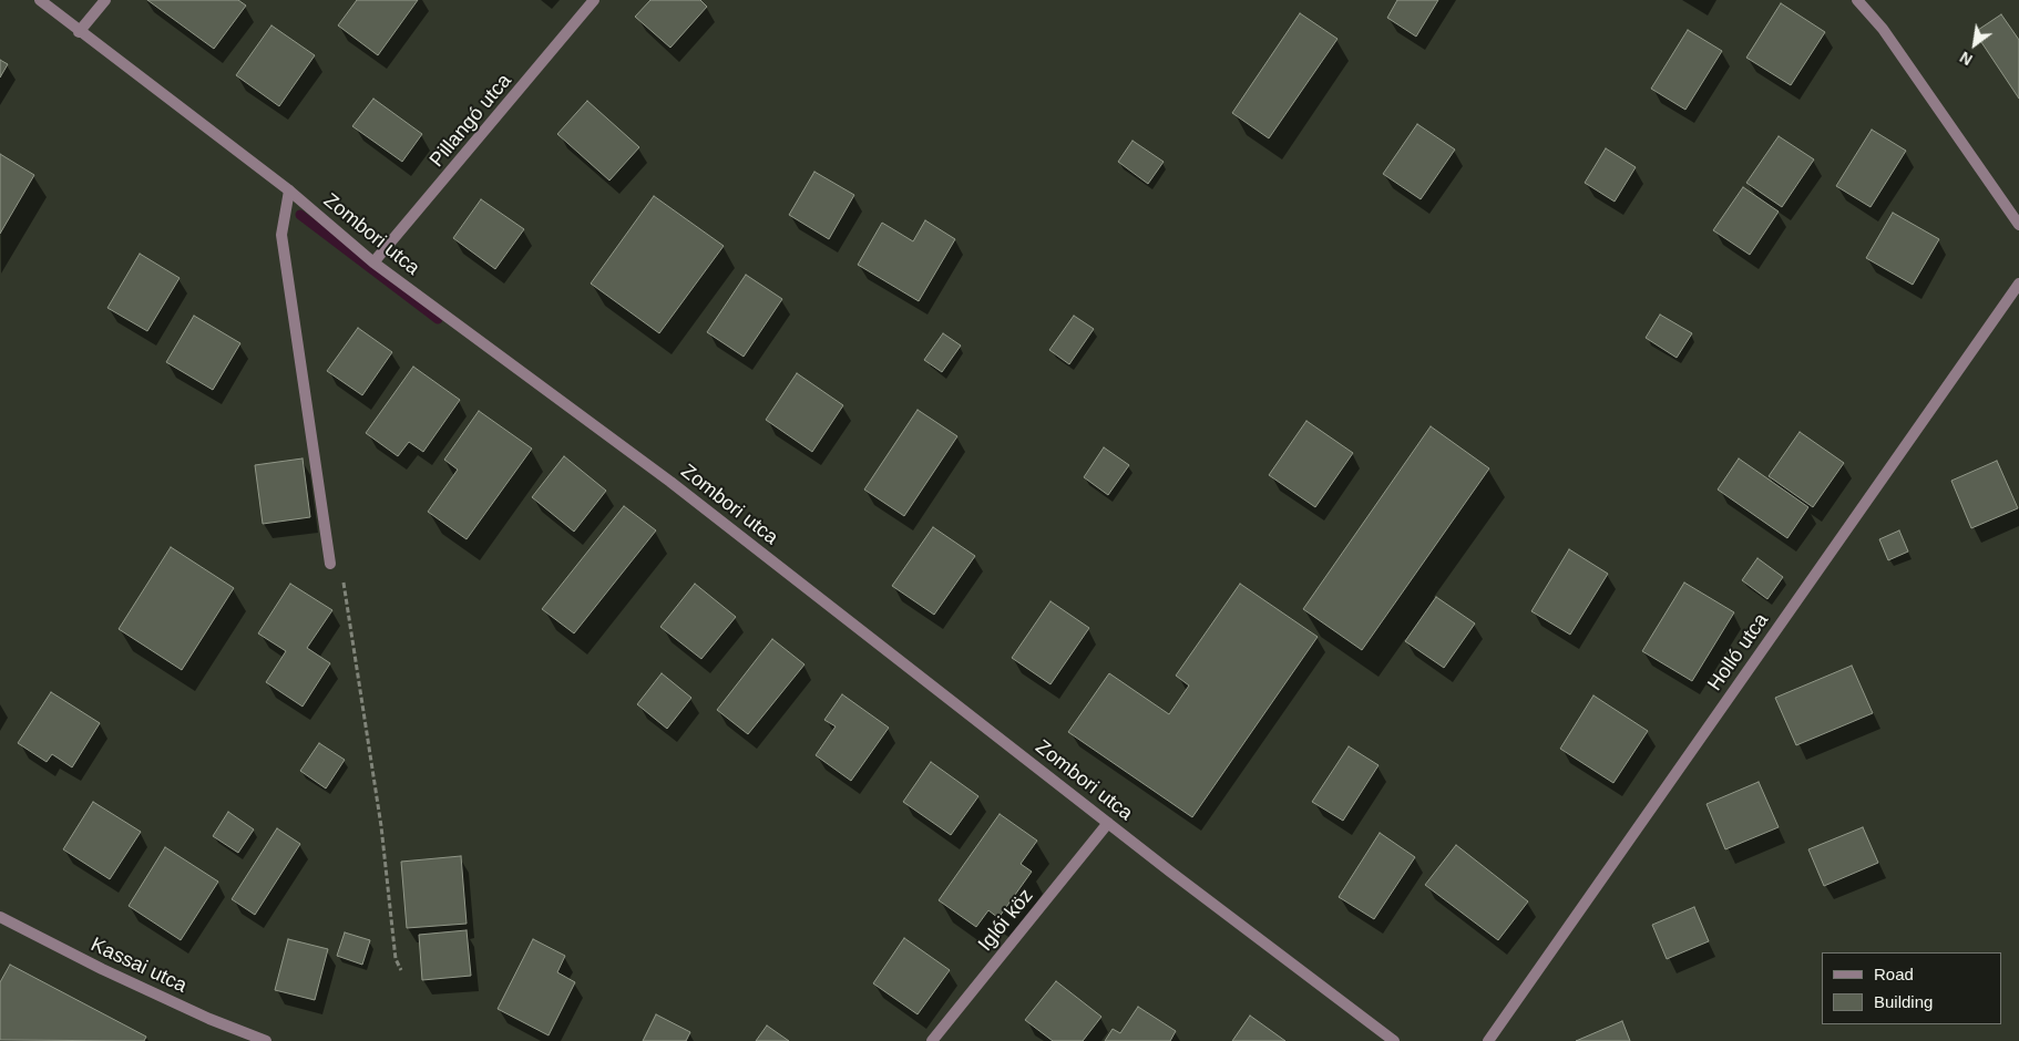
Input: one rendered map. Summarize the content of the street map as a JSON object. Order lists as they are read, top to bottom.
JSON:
{
  "streets": {
    "street": [
      "Pillangó utca",
      "Zombori utca",
      "Holló utca",
      "Iglói köz",
      "Kassai utca"
    ]
  },
  "crossings": [
    ["Pillangó utca", "Zombori utca"],
    ["Zombori utca", "Iglói köz"]
  ],
  "legend": ["Road", "Building"],
  "north": "bottom left"
}
